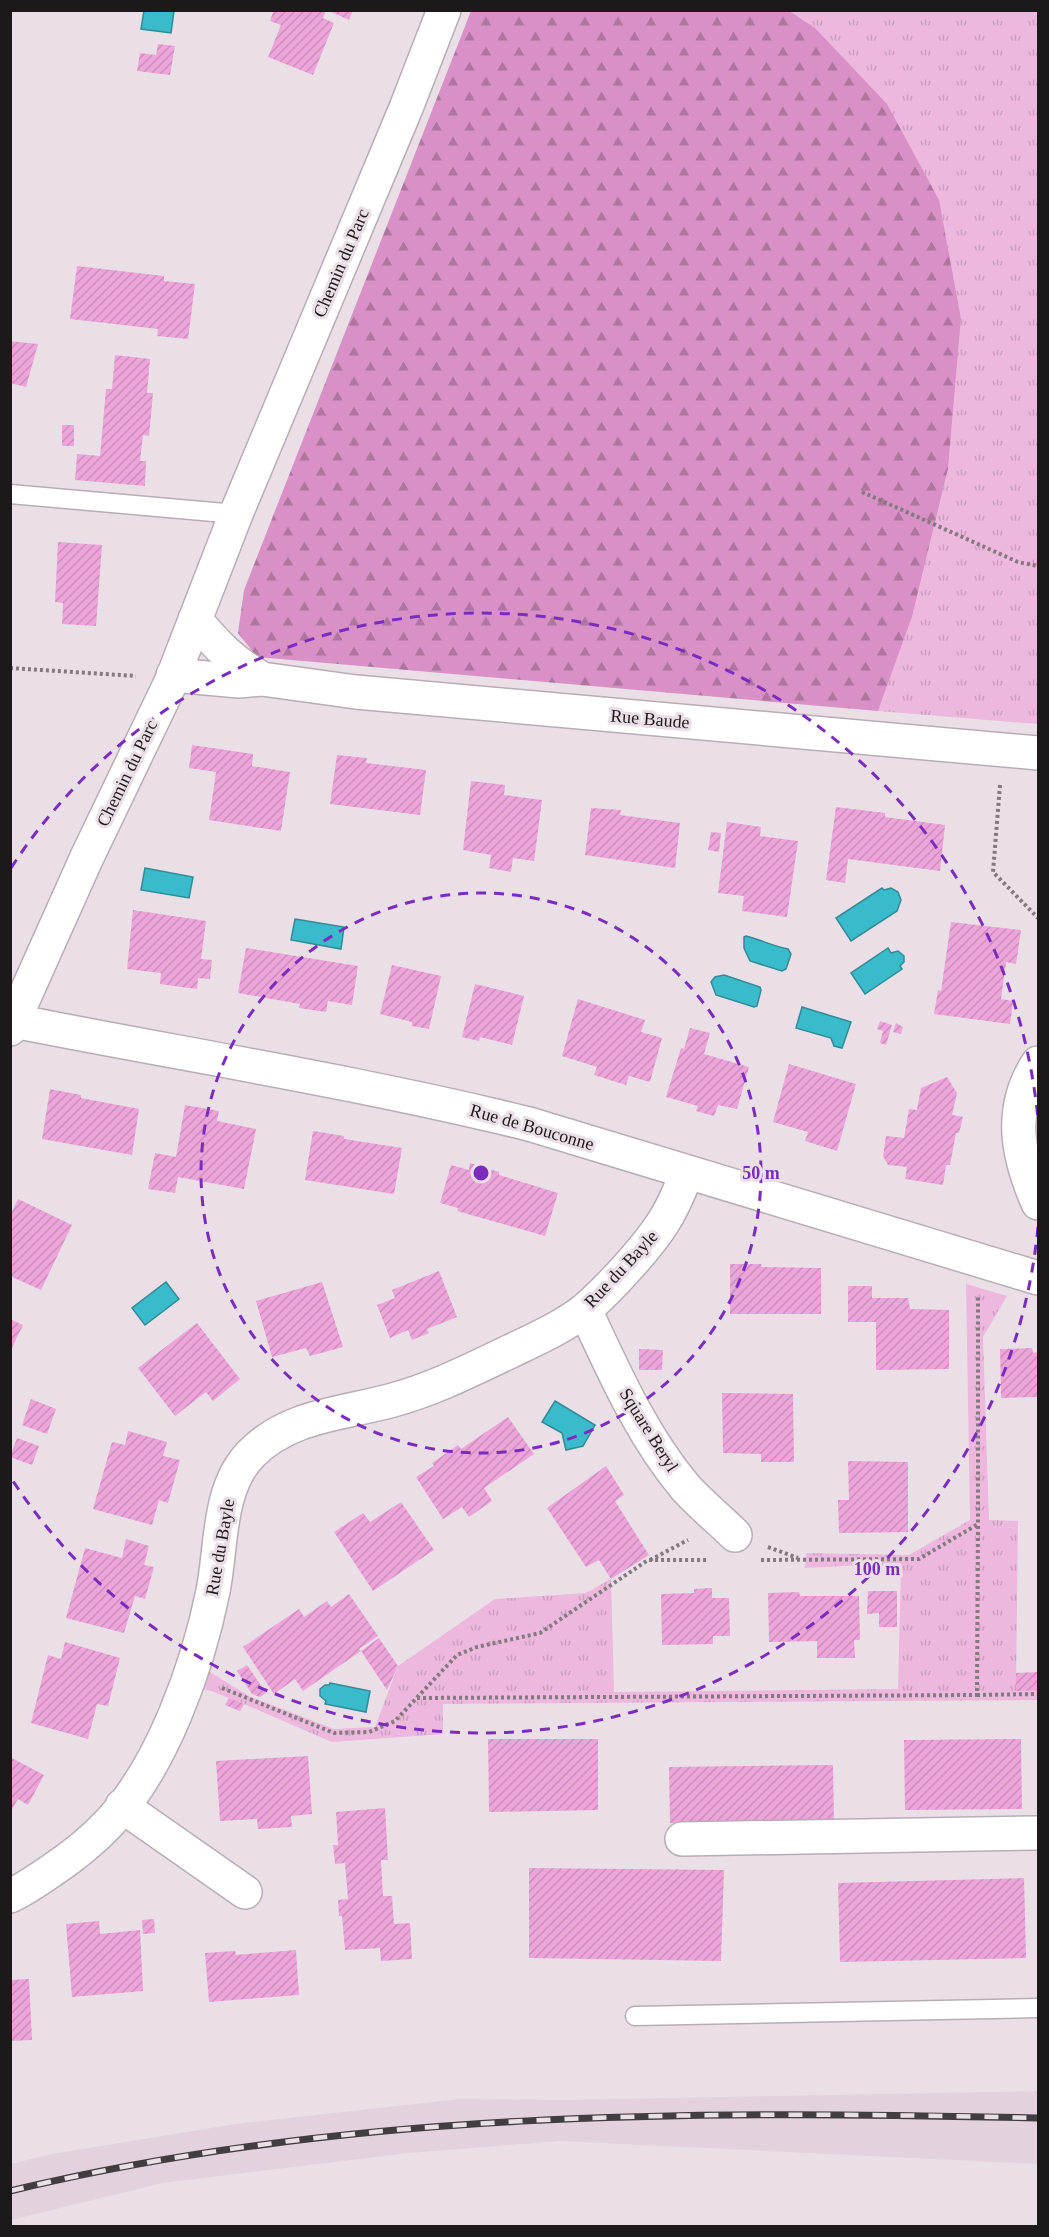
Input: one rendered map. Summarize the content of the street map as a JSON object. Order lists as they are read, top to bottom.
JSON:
{
  "streets": {
    "street": [
      "Chemin du Parc",
      "Rue Baude",
      "Rue de Bouconne",
      "Rue du Bayle",
      "Square Beryl"
    ]
  },
  "crossings": [
    ["Chemin du Parc", "Rue Baude"],
    ["Chemin du Parc", "Rue de Bouconne"],
    ["Rue de Bouconne", "Rue du Bayle"],
    ["Rue du Bayle", "Square Beryl"]
  ],
  "rings": ["50 m", "100 m"]
}
